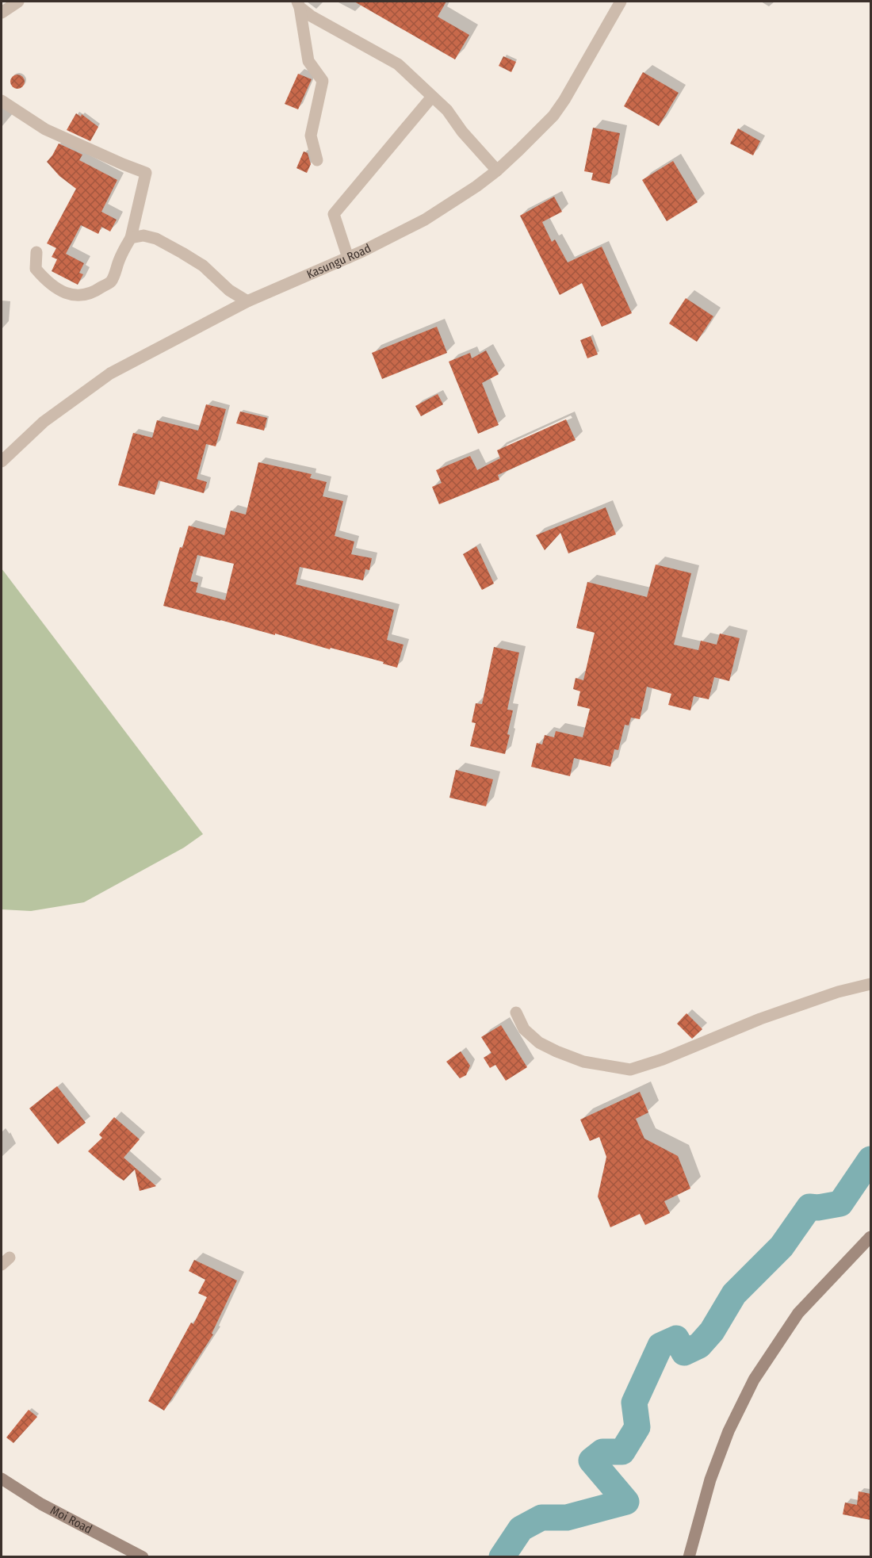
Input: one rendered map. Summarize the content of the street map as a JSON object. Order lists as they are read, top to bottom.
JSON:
{
  "streets": {
    "main road": ["Moi Road"],
    "street": ["Kasungu Road"]
  }
}
